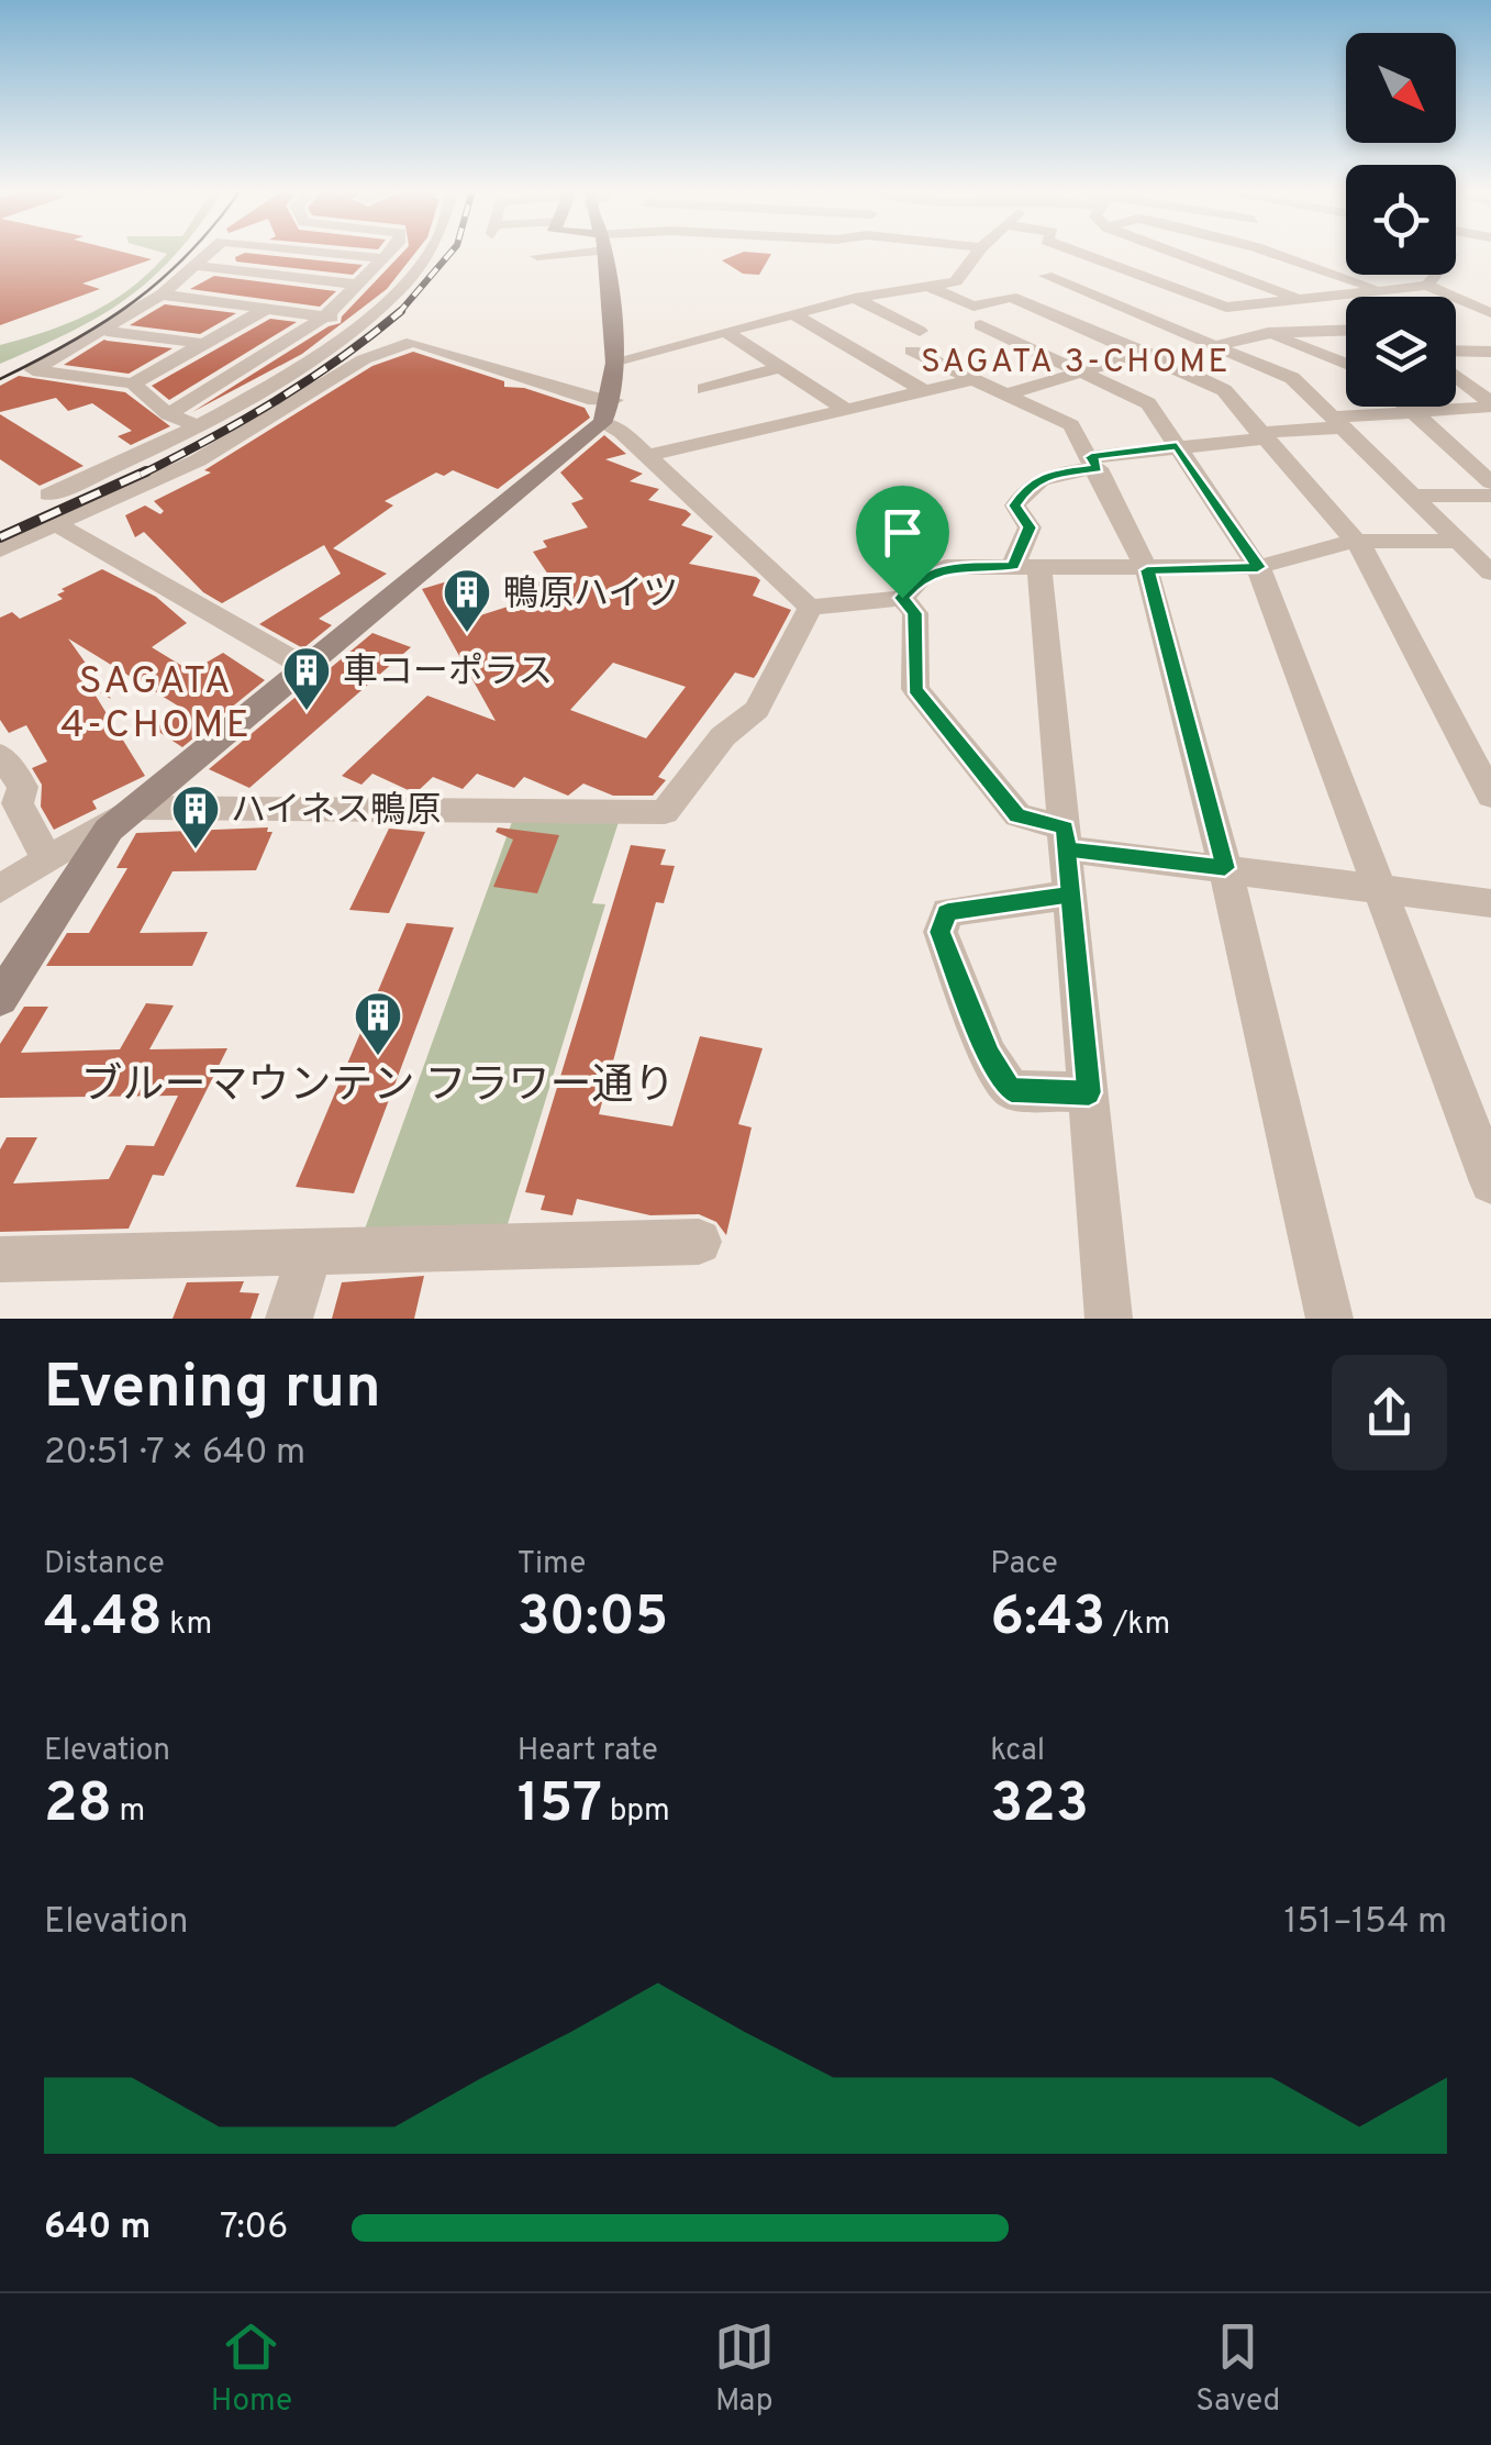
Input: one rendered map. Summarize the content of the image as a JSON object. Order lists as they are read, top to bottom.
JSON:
{
  "districts": ["SAGATA 3-CHOME", "SAGATA 4-CHOME"],
  "places": {
    "building": [
      "鴨原ハイツ",
      "車コーポラス",
      "ハイネス鴨原",
      "ブルーマウンテン フラワー通り"
    ]
  },
  "north": "bottom right",
  "page": {
    "heading": ["Evening run", "20:51 · 7 × 640 m"],
    "stats": [
      ["Distance", "4.48 km"],
      ["Time", "30:05"],
      ["Pace", "6:43 /km"],
      ["Elevation", "28 m"],
      ["Heart rate", "157 bpm"],
      ["kcal", "323"]
    ],
    "chart": ["Elevation", "151–154 m"],
    "list": [
      {
        "name": "640 m",
        "note": "7:06"
      }
    ],
    "tabs": ["Home", "Map", "Saved"]
  }
}
